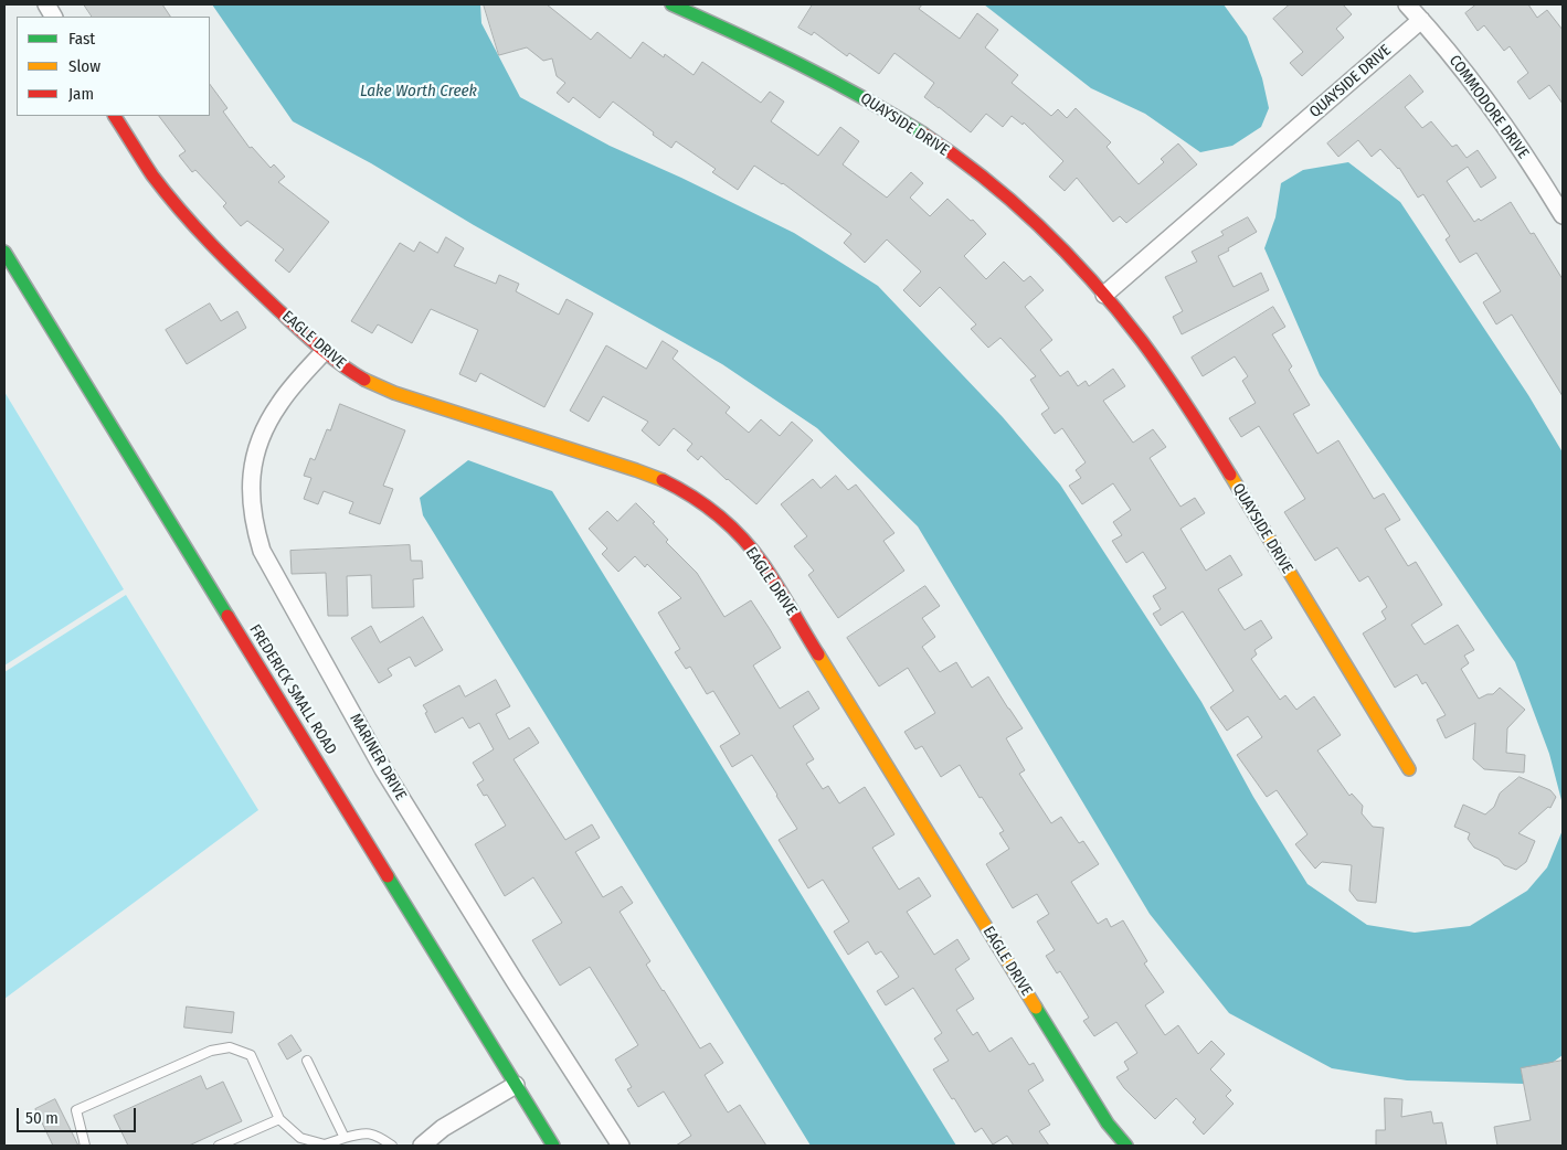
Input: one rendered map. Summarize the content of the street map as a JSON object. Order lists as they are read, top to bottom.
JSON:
{
  "streets": {
    "street": [
      "QUAYSIDE DRIVE",
      "COMMODORE DRIVE",
      "EAGLE DRIVE",
      "FREDERICK SMALL ROAD",
      "MARINER DRIVE"
    ]
  },
  "crossings": [
    ["QUAYSIDE DRIVE", "COMMODORE DRIVE"],
    ["EAGLE DRIVE", "MARINER DRIVE"]
  ],
  "water": ["Lake Worth Creek"],
  "legend": ["Fast", "Slow", "Jam"],
  "scale_bar": "50 m"
}
